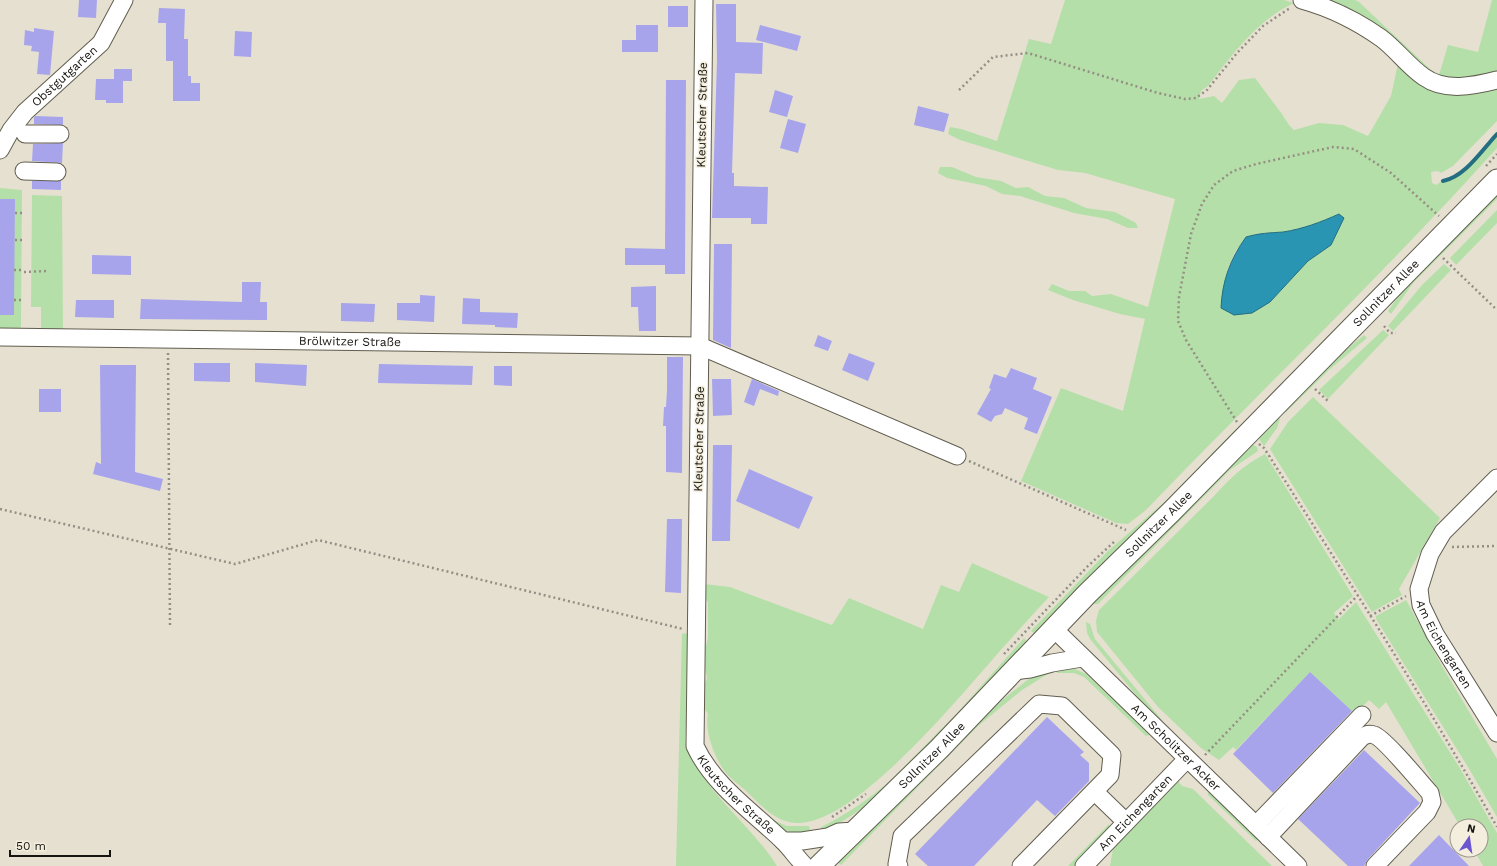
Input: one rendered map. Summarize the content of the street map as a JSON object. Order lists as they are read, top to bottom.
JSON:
{
  "streets": {
    "main road": ["Sollnitzer Allee"],
    "street": [
      "Obstgutgarten",
      "Kleutscher Straße",
      "Brölwitzer Straße",
      "Am Eichengarten",
      "Am Scholitzer Acker"
    ]
  },
  "crossings": [
    ["Kleutscher Straße", "Sollnitzer Allee"],
    ["Kleutscher Straße", "Brölwitzer Straße"],
    ["Sollnitzer Allee", "Am Scholitzer Acker"],
    ["Am Eichengarten", "Am Scholitzer Acker"]
  ],
  "scale_bar": "50 m",
  "north": "top"
}
